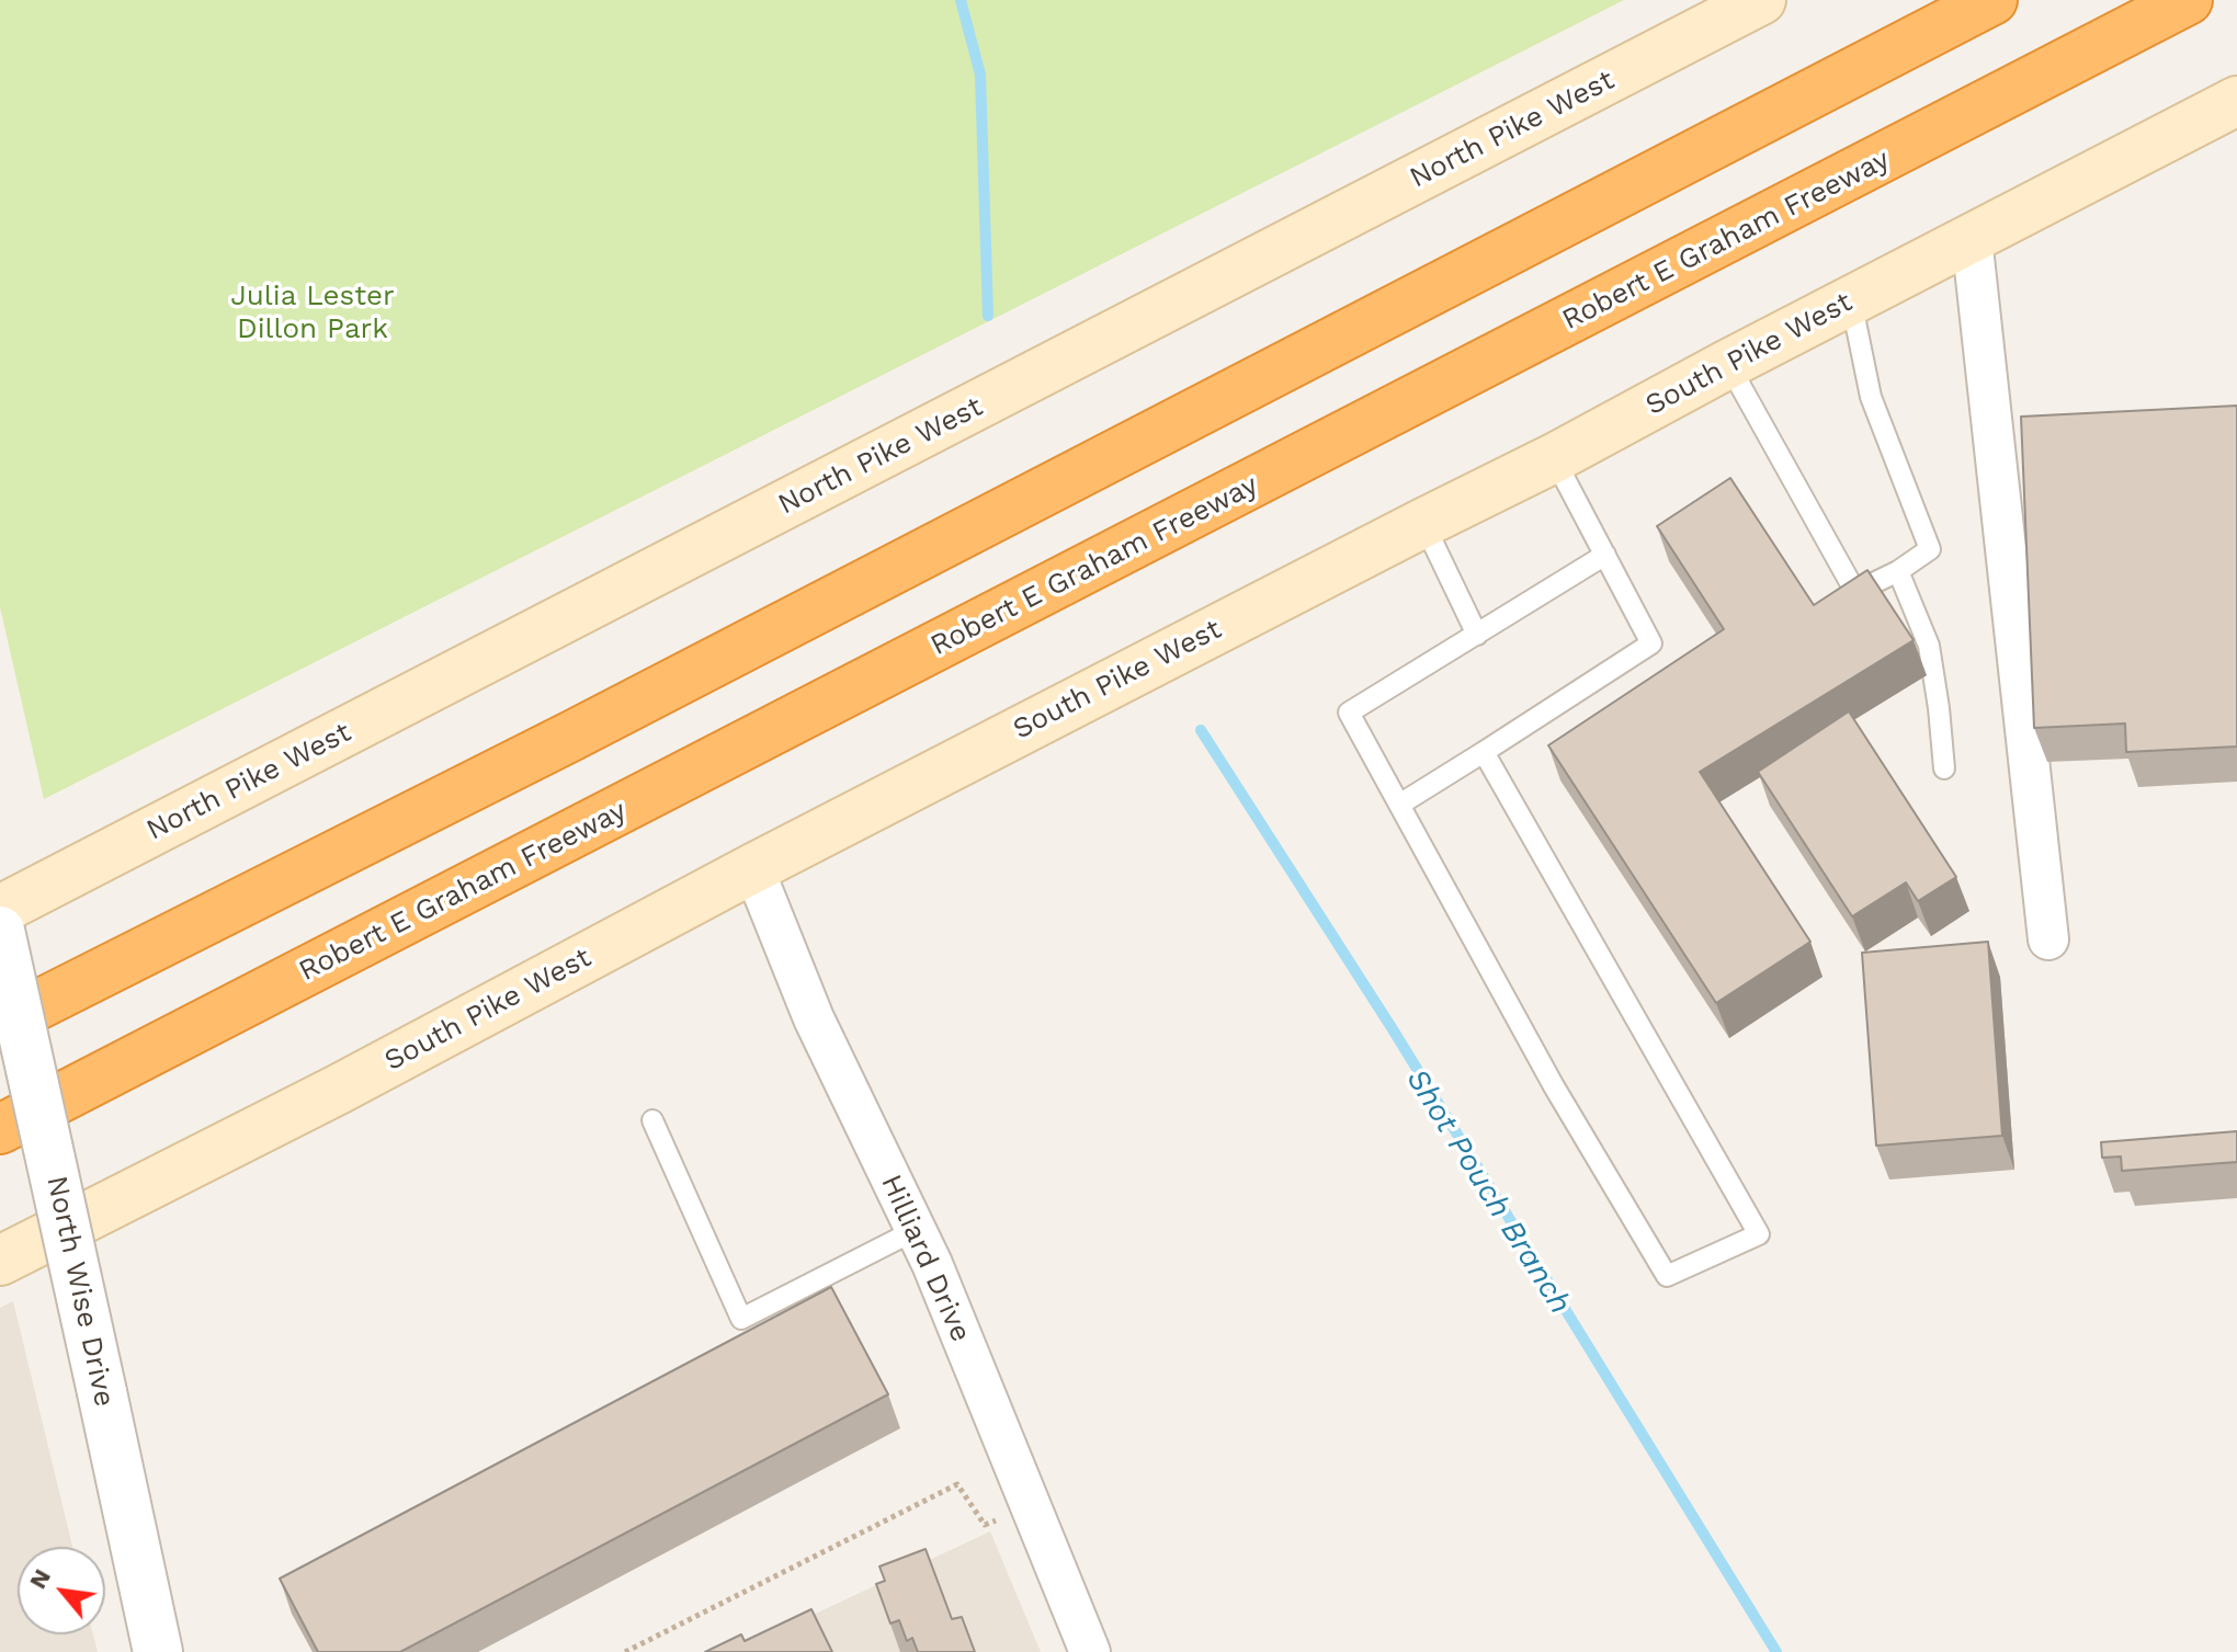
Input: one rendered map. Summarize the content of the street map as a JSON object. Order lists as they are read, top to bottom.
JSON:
{
  "streets": {
    "highway": ["Robert E Graham Freeway"],
    "main road": ["North Pike West", "South Pike West"],
    "street": ["Hilliard Drive", "North Wise Drive"]
  },
  "crossings": [
    ["South Pike West", "Hilliard Drive"]
  ],
  "water": ["Shot Pouch Branch"],
  "parks": ["Julia Lester Dillon Park"],
  "north": "top left"
}
